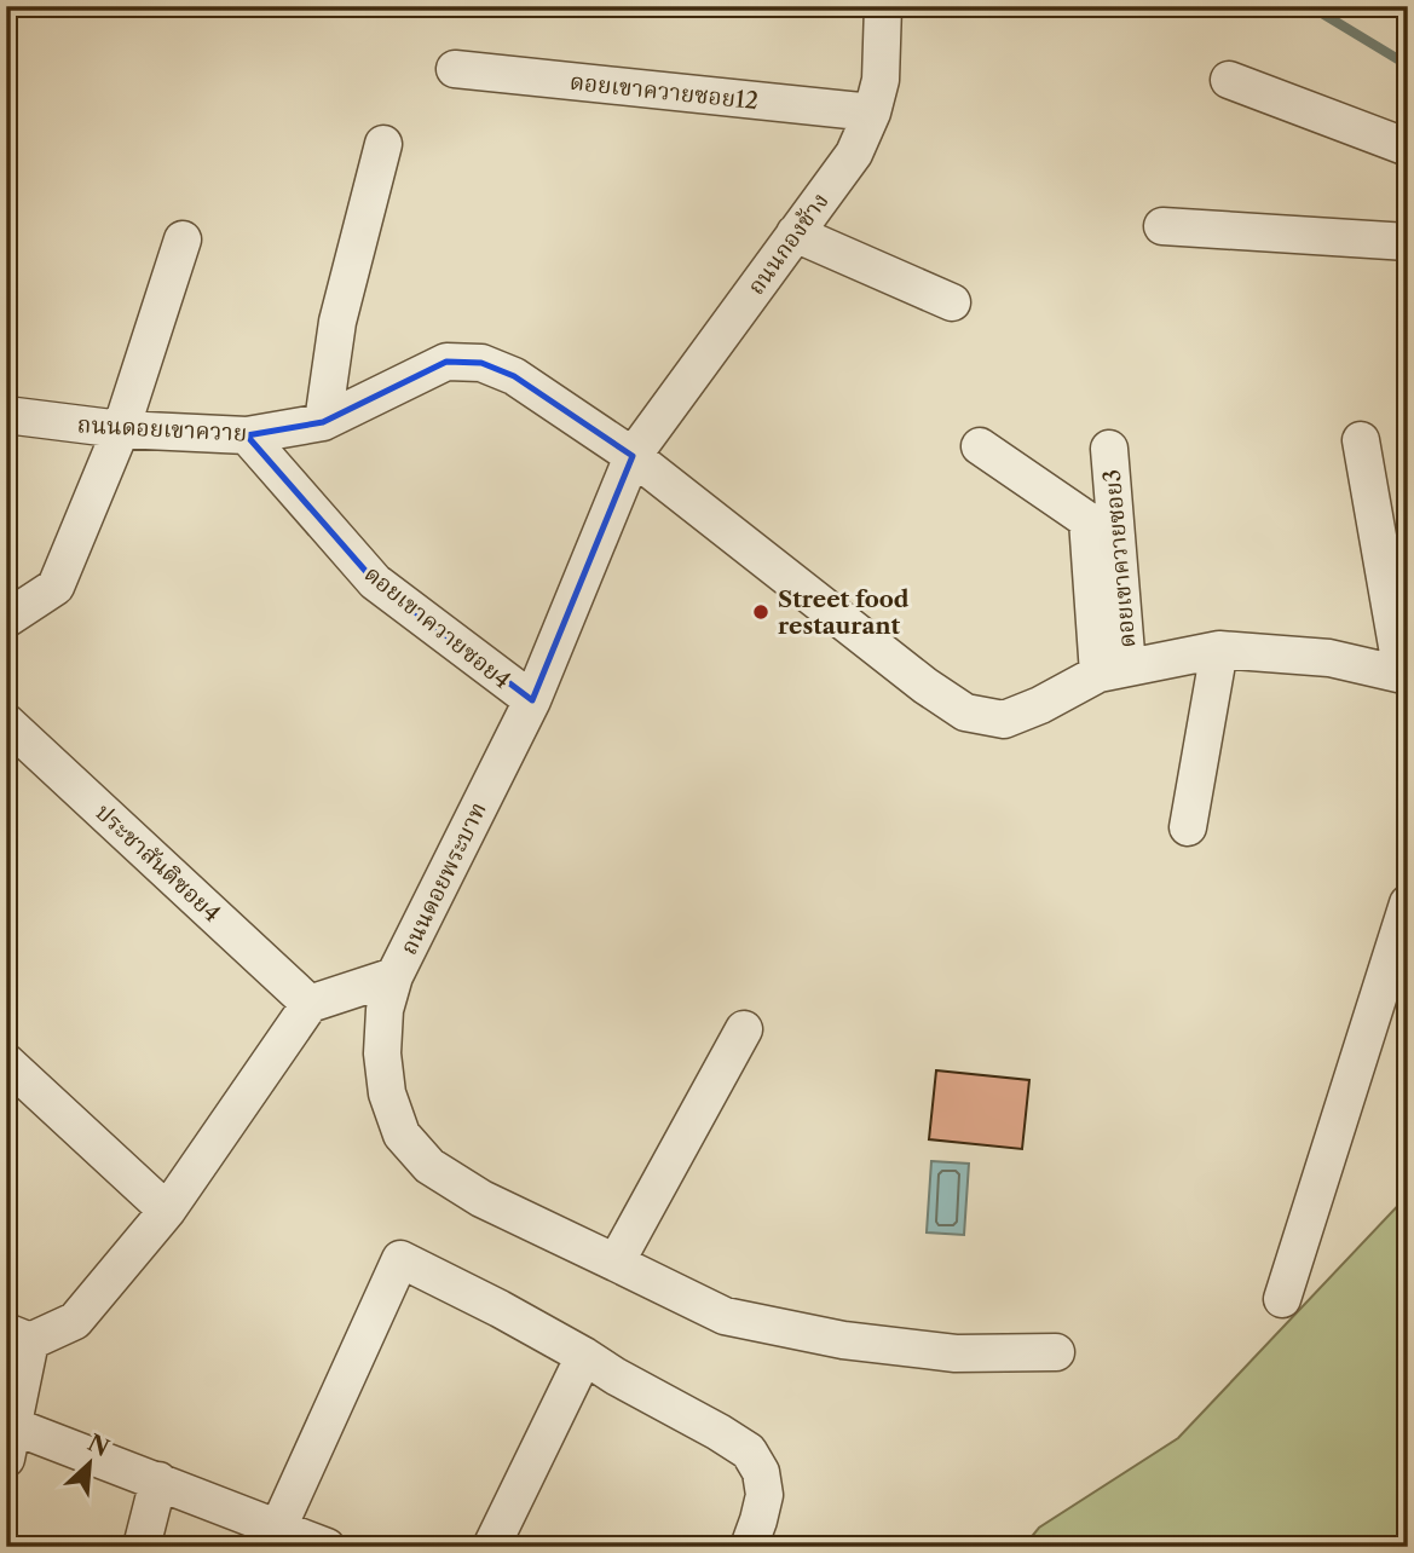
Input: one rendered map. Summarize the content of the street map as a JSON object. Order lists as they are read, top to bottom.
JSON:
{
  "streets": {
    "street": [
      "ดอยเขาควายซอย12",
      "ถนนกองช้าง",
      "ถนนดอยเขาควาย",
      "ดอยเขาควายซอย3",
      "ดอยเขาควายซอย4",
      "ประชาสันติซอย4",
      "ถนนดอยพระบาท"
    ]
  },
  "crossings": [
    ["ดอยเขาควายซอย12", "ถนนกองช้าง"],
    ["ถนนกองช้าง", "ถนนดอยเขาควาย"],
    ["ถนนกองช้าง", "ถนนดอยพระบาท"],
    ["ถนนดอยเขาควาย", "ดอยเขาควายซอย3"],
    ["ถนนดอยเขาควาย", "ดอยเขาควายซอย4"],
    ["ถนนดอยเขาควาย", "ถนนดอยพระบาท"],
    ["ดอยเขาควายซอย4", "ถนนดอยพระบาท"],
    ["ประชาสันติซอย4", "ถนนดอยพระบาท"]
  ],
  "places": ["Street food restaurant"],
  "north": "top right"
}
